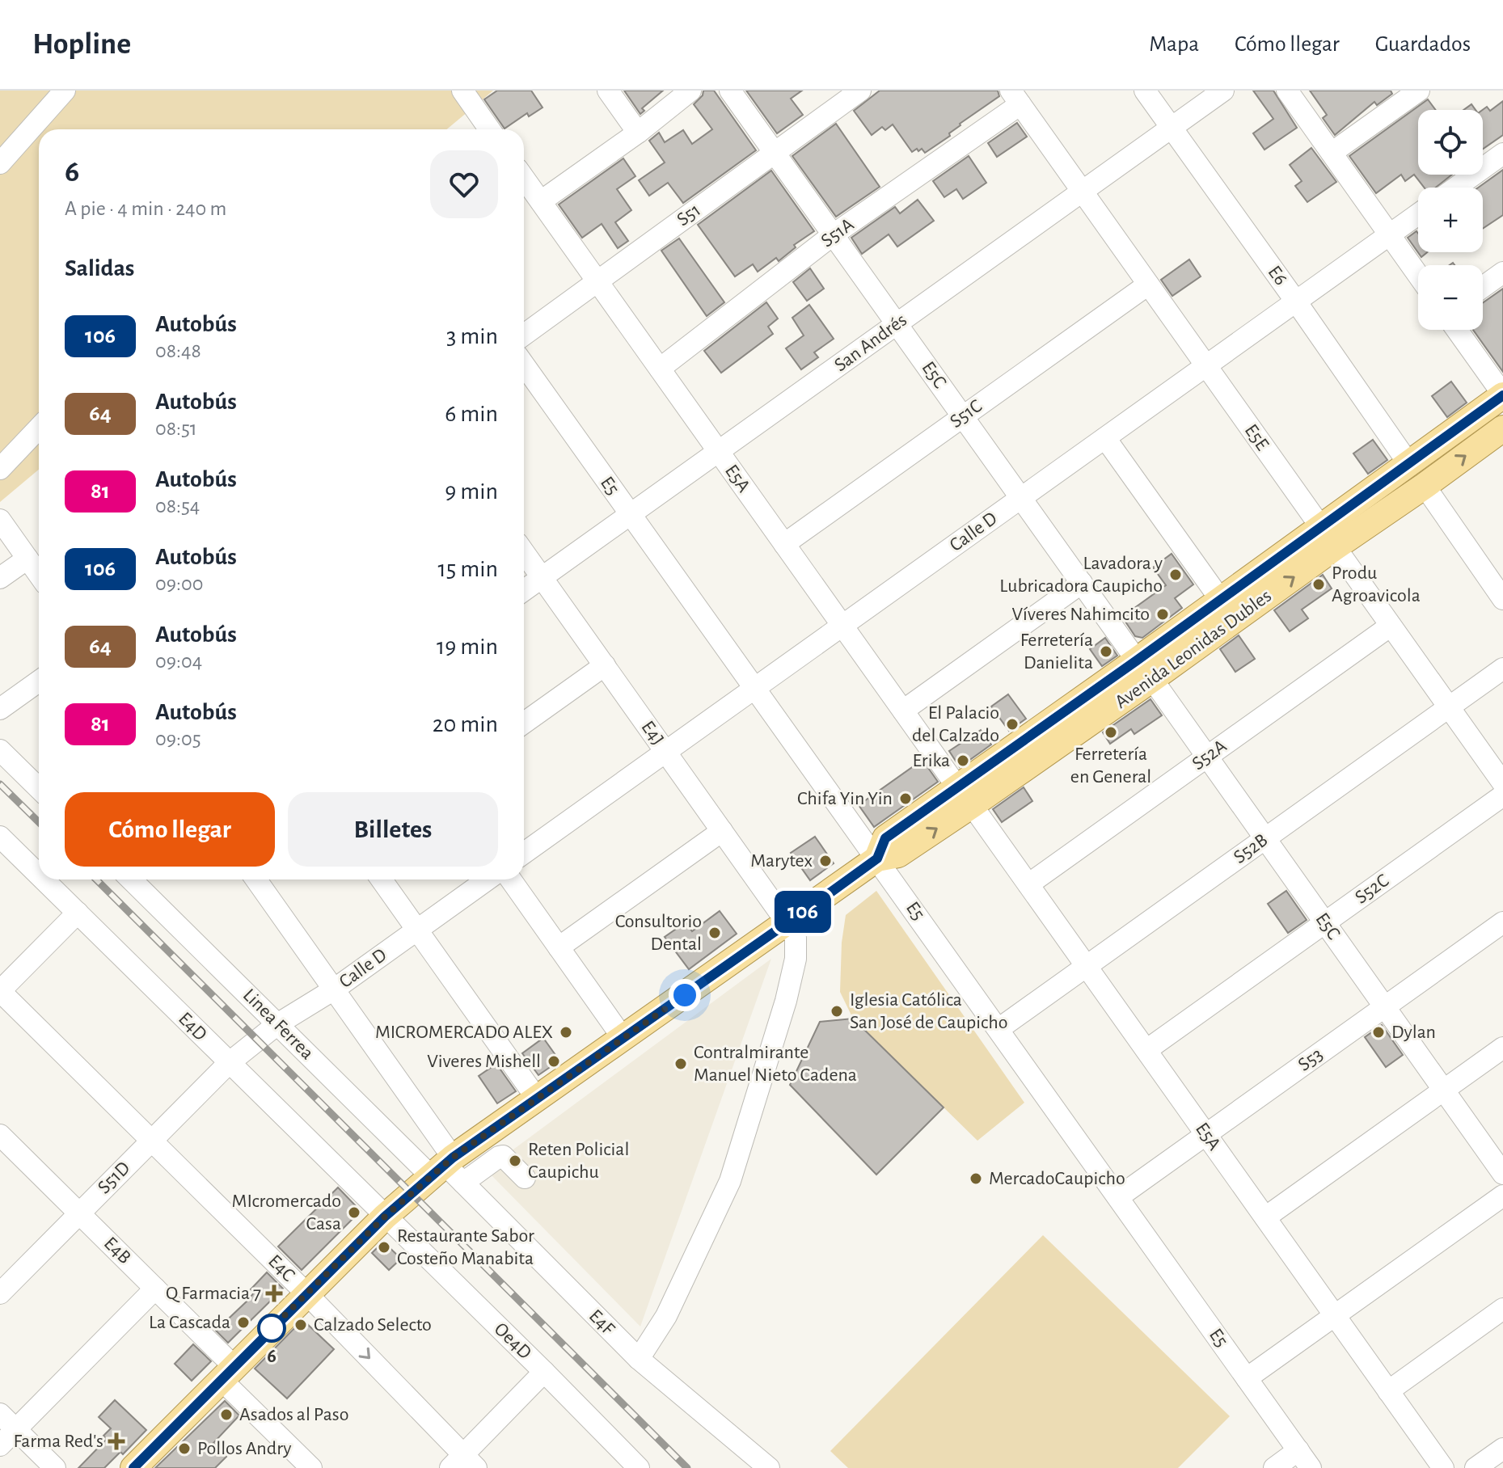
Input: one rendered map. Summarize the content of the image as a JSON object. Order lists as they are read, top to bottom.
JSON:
{
  "streets": {
    "main road": ["Avenida Leonidas Dubles"],
    "street": [
      "S51",
      "S51A",
      "E6",
      "San Andrés",
      "E5C",
      "S51C",
      "E5E",
      "E5A",
      "E5",
      "Calle D",
      "E4J",
      "S52A",
      "S52B",
      "S52C",
      "Linea Ferrea",
      "E4D",
      "S53",
      "S51D",
      "E4B",
      "E4C",
      "E4F",
      "Oe4D"
    ]
  },
  "crossings": [
    ["S51", "E5C"],
    ["S51", "E5A"],
    ["S51A", "E5C"],
    ["S51A", "E5E"],
    ["S51A", "E5A"],
    ["E6", "San Andrés"],
    ["E6", "Calle D"],
    ["E6", "Avenida Leonidas Dubles"],
    ["San Andrés", "E5C"],
    ["San Andrés", "E5E"],
    ["San Andrés", "E5A"],
    ["San Andrés", "E5"],
    ["San Andrés", "E4J"],
    ["E5C", "S51C"],
    ["E5C", "Calle D"],
    ["E5C", "Avenida Leonidas Dubles"],
    ["E5C", "S52A"],
    ["E5C", "S52B"],
    ["E5C", "S52C"],
    ["E5C", "S53"],
    ["S51C", "E5E"],
    ["S51C", "E5A"],
    ["E5E", "Calle D"],
    ["E5E", "Avenida Leonidas Dubles"],
    ["E5E", "S52A"],
    ["E5E", "S52B"],
    ["E5A", "Calle D"],
    ["E5A", "Avenida Leonidas Dubles"],
    ["E5A", "S52A"],
    ["E5A", "S52B"],
    ["E5A", "S52C"],
    ["E5A", "S53"],
    ["E5", "Calle D"],
    ["E5", "Avenida Leonidas Dubles"],
    ["E5", "S52B"],
    ["E5", "S53"],
    ["Calle D", "E4J"],
    ["Calle D", "Linea Ferrea"],
    ["Calle D", "E4D"],
    ["Calle D", "S51D"],
    ["Calle D", "E4F"],
    ["Avenida Leonidas Dubles", "E4J"],
    ["Avenida Leonidas Dubles", "Linea Ferrea"],
    ["Avenida Leonidas Dubles", "E4D"],
    ["Avenida Leonidas Dubles", "E4B"],
    ["Avenida Leonidas Dubles", "E4C"],
    ["Avenida Leonidas Dubles", "E4F"],
    ["Avenida Leonidas Dubles", "Oe4D"],
    ["E4J", "E4F"],
    ["Linea Ferrea", "E4F"],
    ["E4D", "S51D"],
    ["E4D", "Oe4D"],
    ["S51D", "E4B"],
    ["S51D", "E4C"]
  ],
  "places": {
    "other": [
      "Lavadora y Lubricadora Caupicho",
      "Produ Agroavicola",
      "Víveres Nahimcito",
      "Ferretería Danielita",
      "El Palacio del Calzado",
      "Ferretería en General",
      "Erika",
      "Chifa Yin Yin",
      "Marytex",
      "Consultorio Dental",
      "Iglesia Católica San José de Caupicho",
      "MICROMERCADO ALEX",
      "Dylan",
      "Viveres Mishell",
      "Contralmirante Manuel Nieto Cadena",
      "Reten Policial Caupichu",
      "MercadoCaupicho",
      "MIcromercado Casa",
      "Restaurante Sabor Costeño Manabita",
      "La Cascada",
      "Calzado Selecto",
      "6",
      "Asados al Paso",
      "Pollos Andry"
    ],
    "health": ["Q Farmacia 7", "Farma Red's"]
  },
  "lines": ["bus line 106"],
  "page": {
    "header": "Hopline",
    "nav": ["Mapa", "Cómo llegar", "Guardados"],
    "on_map": "106",
    "map_buttons": ["+", "−"],
    "heading": [
      ["6", "A pie · 4 min · 240 m"],
      "Salidas"
    ],
    "list": [
      {
        "mark": "106",
        "name": "Autobús",
        "note": "08:48",
        "value": "3 min"
      },
      {
        "mark": "64",
        "name": "Autobús",
        "note": "08:51",
        "value": "6 min"
      },
      {
        "mark": "81",
        "name": "Autobús",
        "note": "08:54",
        "value": "9 min"
      },
      {
        "mark": "106",
        "name": "Autobús",
        "note": "09:00",
        "value": "15 min"
      },
      {
        "mark": "64",
        "name": "Autobús",
        "note": "09:04",
        "value": "19 min"
      },
      {
        "mark": "81",
        "name": "Autobús",
        "note": "09:05",
        "value": "20 min"
      }
    ],
    "buttons": ["Cómo llegar", "Billetes"]
  }
}
